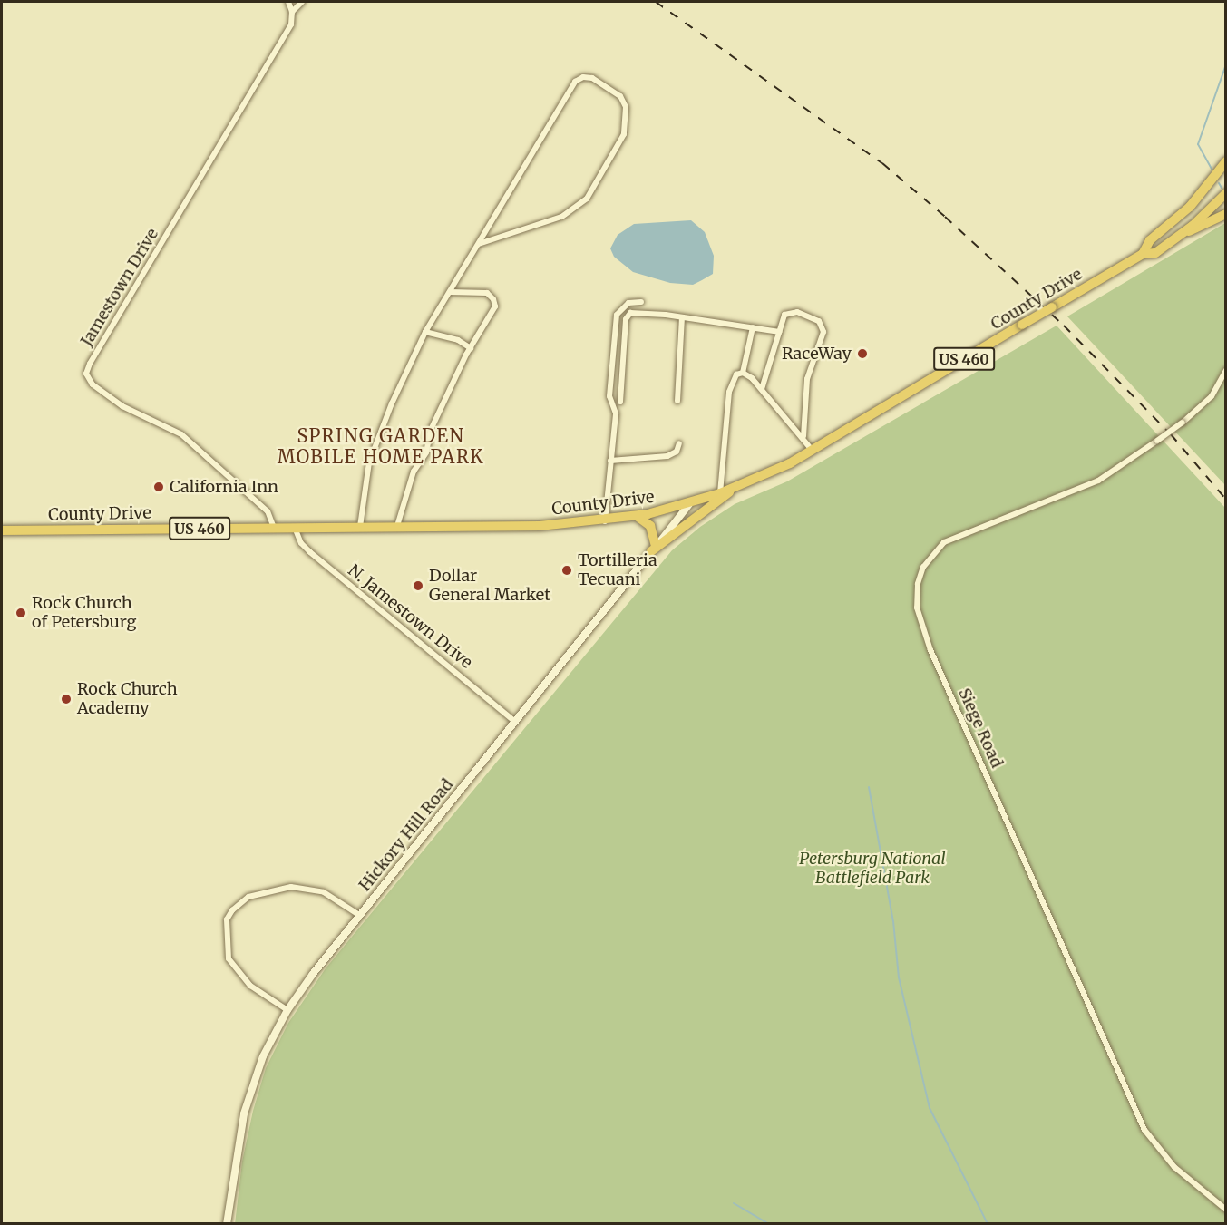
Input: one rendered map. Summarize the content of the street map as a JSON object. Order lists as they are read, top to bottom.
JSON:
{
  "streets": {
    "highway": ["County Drive", "US 460"],
    "street": [
      "Jamestown Drive",
      "N. Jamestown Drive",
      "Siege Road",
      "Hickory Hill Road"
    ]
  },
  "crossings": [
    ["Jamestown Drive", "County Drive"],
    ["County Drive", "N. Jamestown Drive"],
    ["County Drive", "Hickory Hill Road"],
    ["N. Jamestown Drive", "Hickory Hill Road"]
  ],
  "districts": ["SPRING GARDEN MOBILE HOME PARK"],
  "parks": ["Petersburg National Battlefield Park"],
  "places": [
    "RaceWay",
    "California Inn",
    "Tortilleria Tecuani",
    "Dollar General Market",
    "Rock Church of Petersburg",
    "Rock Church Academy"
  ]
}
